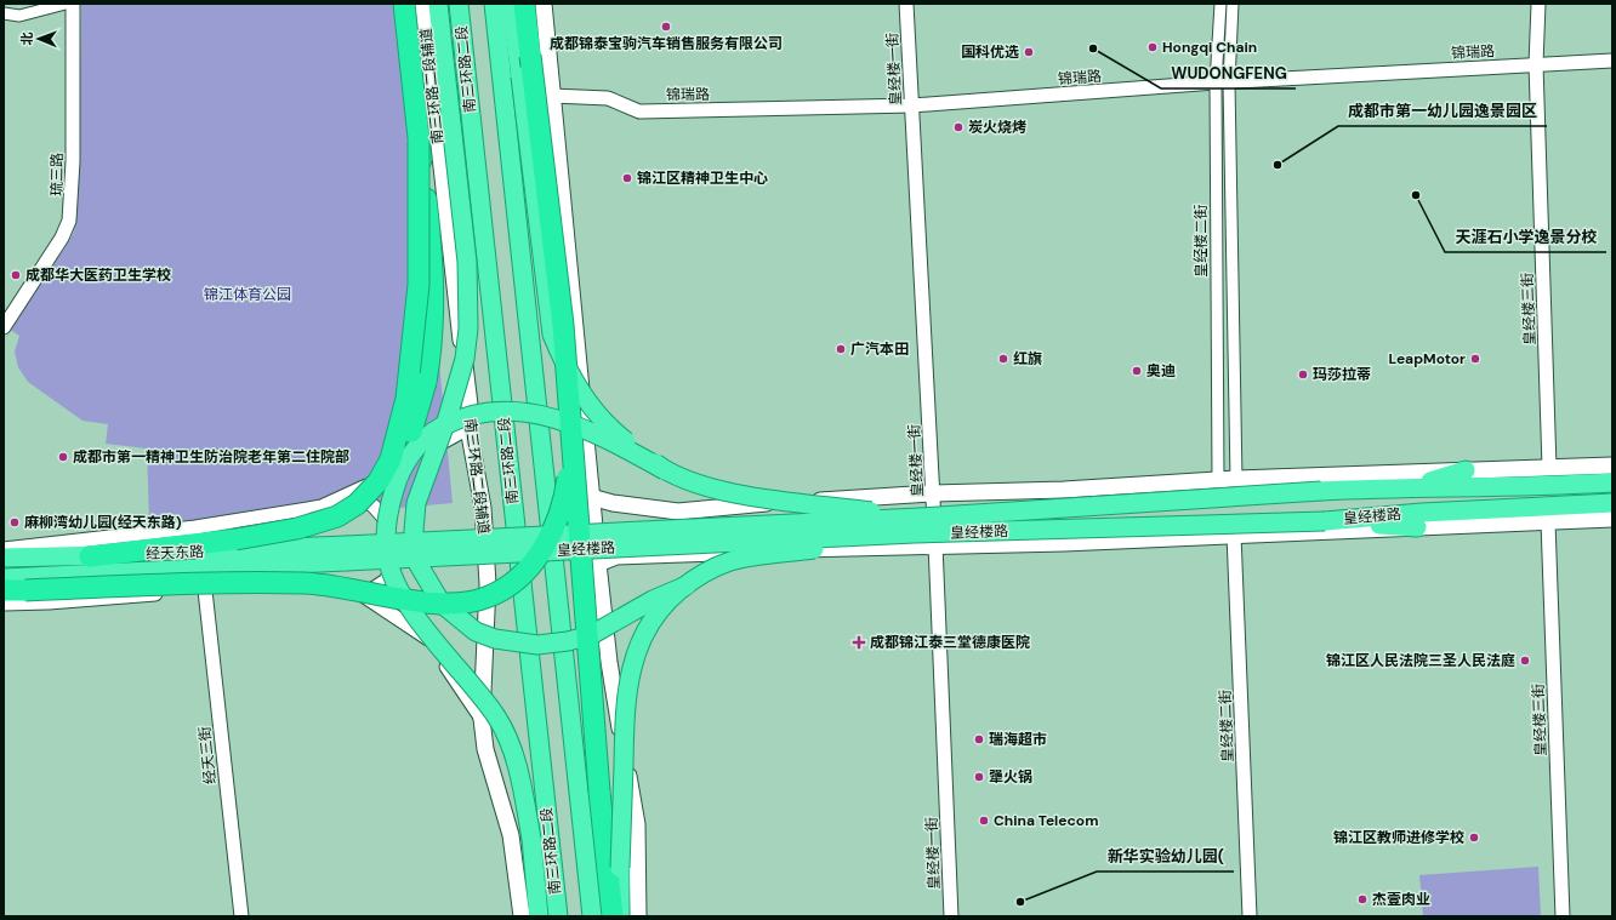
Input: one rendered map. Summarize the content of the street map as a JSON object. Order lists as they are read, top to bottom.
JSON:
{
  "streets": {
    "highway": ["南三环路二段", "皇经楼路", "经天东路"],
    "main road": ["南三环路二段辅道"],
    "street": [
      "锦瑞路",
      "皇经楼一街",
      "琉三路",
      "皇经楼二街",
      "皇经楼三街",
      "经天三街"
    ]
  },
  "crossings": [
    ["锦瑞路", "皇经楼一街"],
    ["锦瑞路", "皇经楼二街"],
    ["锦瑞路", "皇经楼三街"],
    ["皇经楼路", "经天东路"]
  ],
  "parks": ["锦江体育公园"],
  "places": {
    "other": [
      "成都锦泰宝驹汽车销售服务有限公司",
      "Hongqi Chain",
      "WUDONGFENG",
      "国科优选",
      "炭火烧烤",
      "成都市第一幼儿园逸景园区",
      "锦江区精神卫生中心",
      "天涯石小学逸景分校",
      "成都华大医药卫生学校",
      "广汽本田",
      "红旗",
      "LeapMotor",
      "奥迪",
      "玛莎拉蒂",
      "成都市第一精神卫生防治院老年第二住院部",
      "麻柳湾幼儿园(经天东路)",
      "锦江区人民法院三圣人民法庭",
      "瑞海超市",
      "犟火锅",
      "China Telecom",
      "锦江区教师进修学校",
      "杰壹肉业",
      "新华实验幼儿园("
    ],
    "health": ["成都锦江泰三堂德康医院"]
  },
  "north": "left"
}
